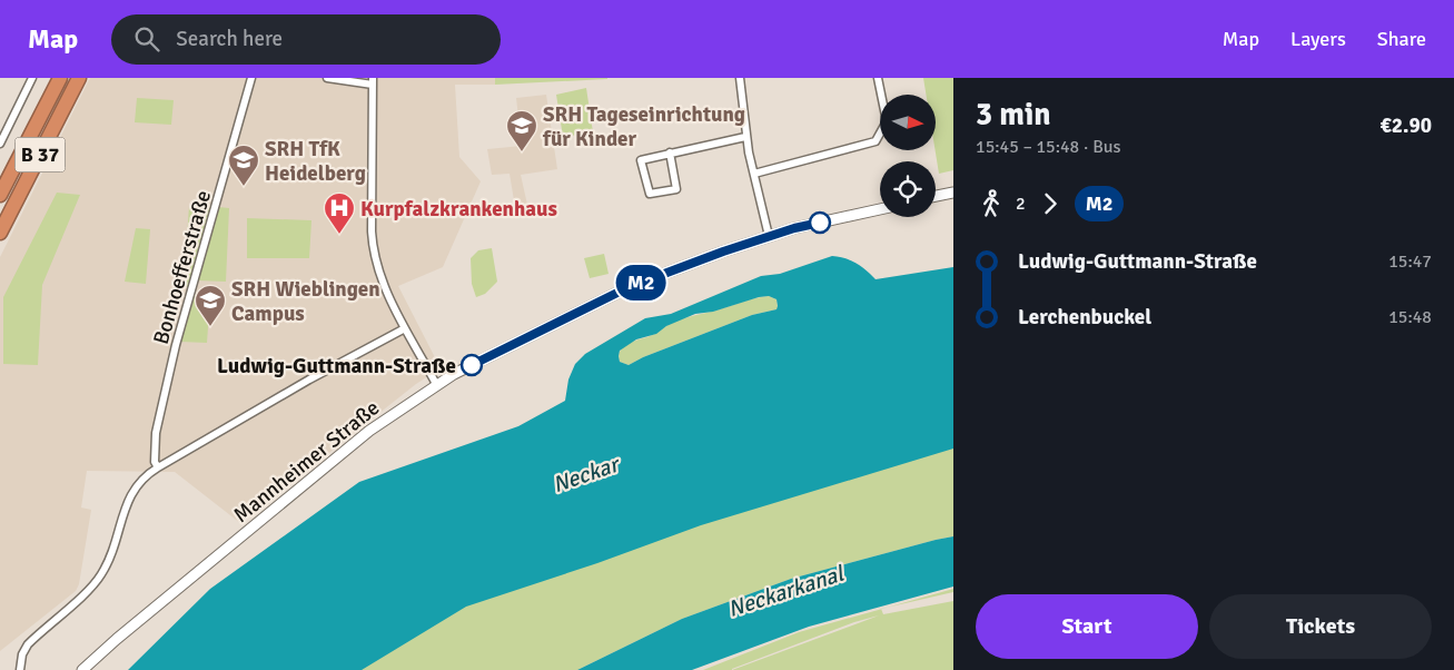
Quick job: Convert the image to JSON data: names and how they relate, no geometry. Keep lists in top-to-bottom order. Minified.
{"streets":{"highway":["B 37"],"street":["Bonhoefferstraße","Mannheimer Straße"]},"water":["Neckar","Neckarkanal"],"places":{"school or university":["SRH Tageseinrichtung für Kinder","SRH TfK Heidelberg","SRH Wieblingen Campus"],"hospital":["Kurpfalzkrankenhaus"],"other":["Ludwig-Guttmann-Straße"]},"lines":["bus line M2"],"north":"right","page":{"header":"Map","search":"Search here","nav":["Map","Layers","Share"],"on_map":"M2","heading":["3 min","15:45 – 15:48 · Bus","€2.90"],"legs":["2","M2"],"list":[{"name":"Ludwig-Guttmann-Straße","value":"15:47"},{"name":"Lerchenbuckel","value":"15:48"}],"buttons":["Start","Tickets"]}}
